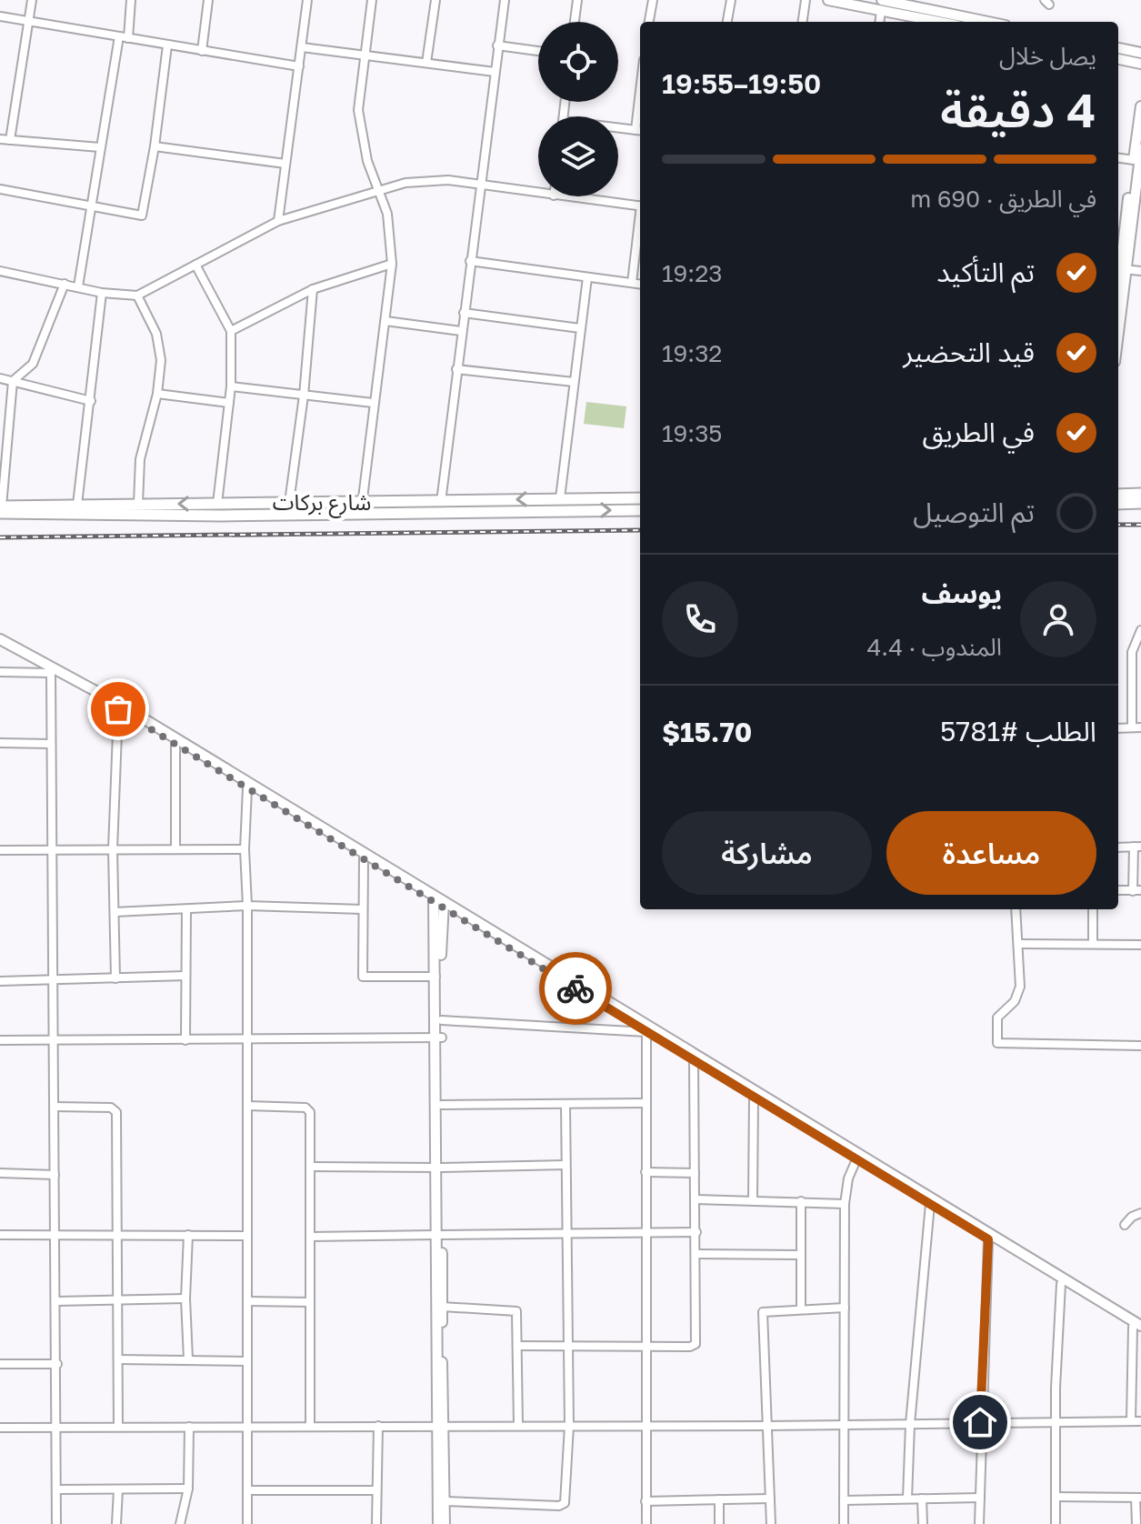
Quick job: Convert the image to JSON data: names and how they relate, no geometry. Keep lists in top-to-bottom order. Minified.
{"streets":{"main road":["شارع بركات"]},"page":{"heading":["4 دقيقة","يصل خلال","19:50–19:55"],"panel":["يوسف","المندوب · 4.4","الطلب #5781","$15.70"],"bar":"في الطريق · 690 m","list":[["تم التأكيد","19:23"],["قيد التحضير","19:32"],["في الطريق","19:35"],"تم التوصيل"],"buttons":["مساعدة","مشاركة"]}}
